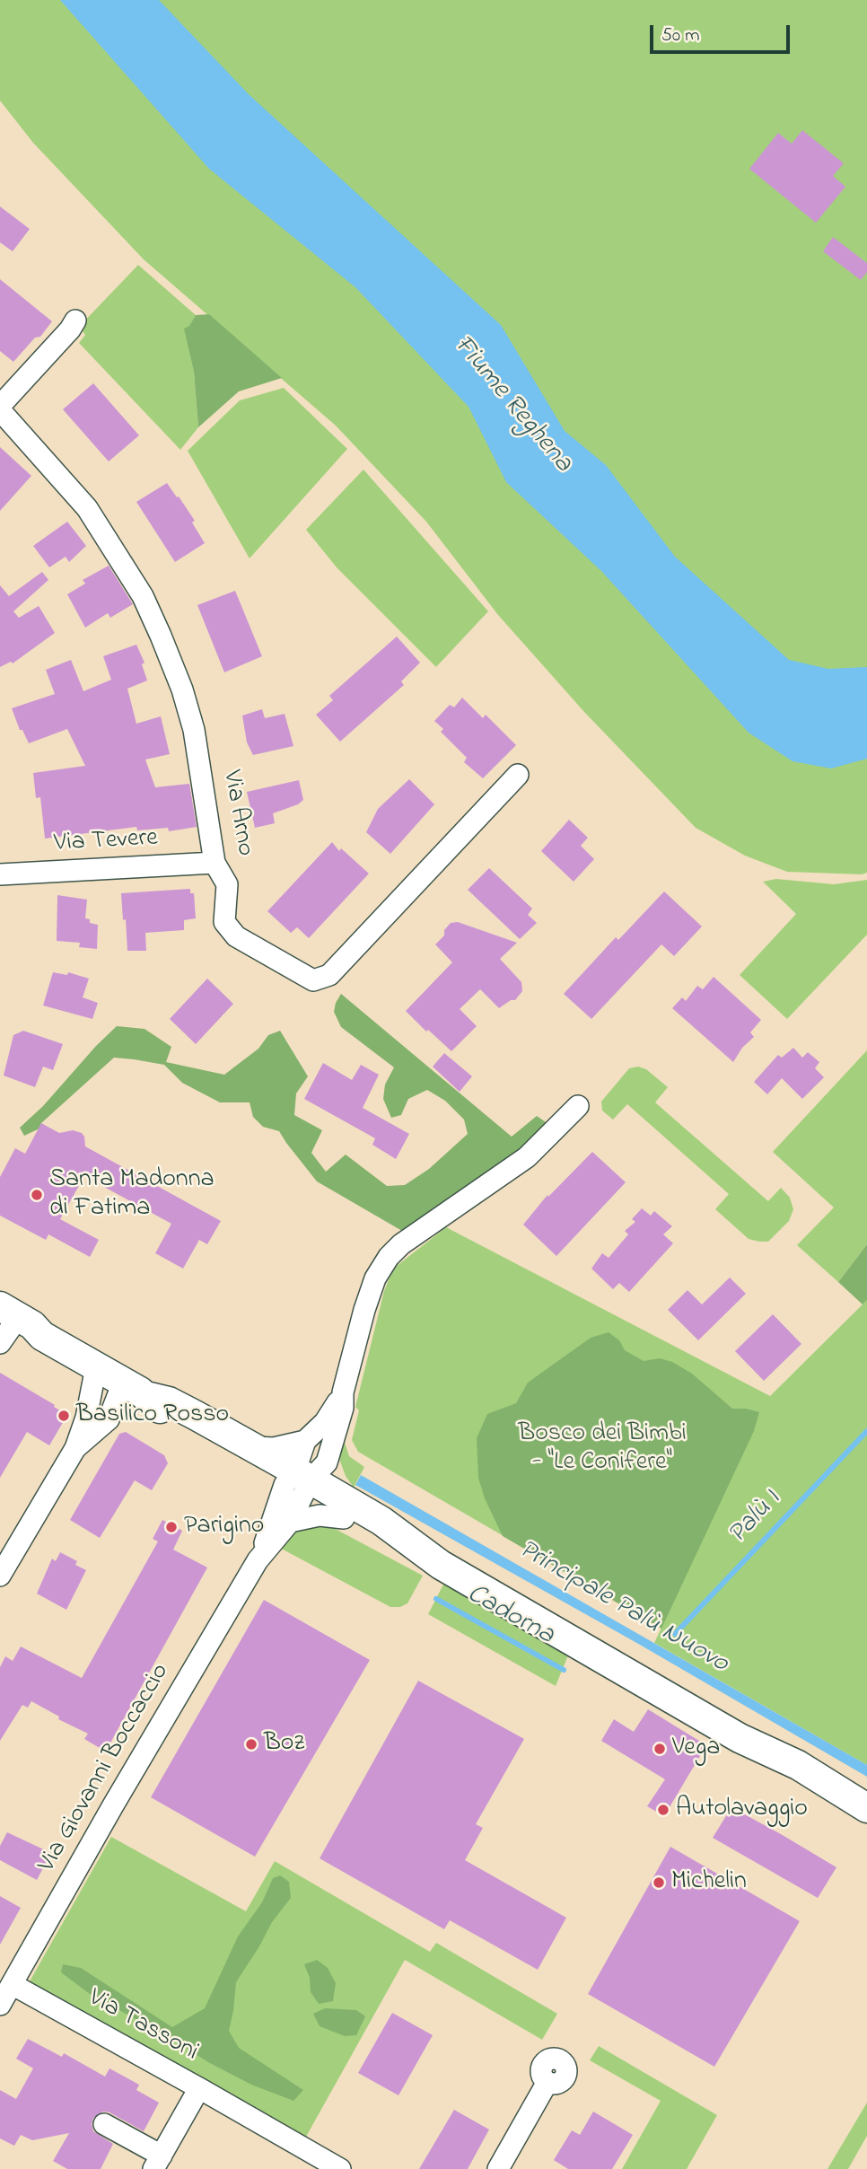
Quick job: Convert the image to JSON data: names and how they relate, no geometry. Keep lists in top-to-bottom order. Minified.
{"streets":{"street":["Via Arno","Via Tevere","Via Giovanni Boccaccio","Via Tassoni"]},"crossings":[["Via Arno","Via Tevere"],["Via Giovanni Boccaccio","Via Tassoni"]],"water":["Fiume Reghena","Palù I","Principale Palù Nuovo","Cadorna"],"parks":["Bosco dei Bimbi - \"Le Conifere\""],"places":["Santa Madonna di Fatima","Basilico Rosso","Parigino","Boz","Vega","Autolavaggio","Michelin"],"scale_bar":"50 m"}
